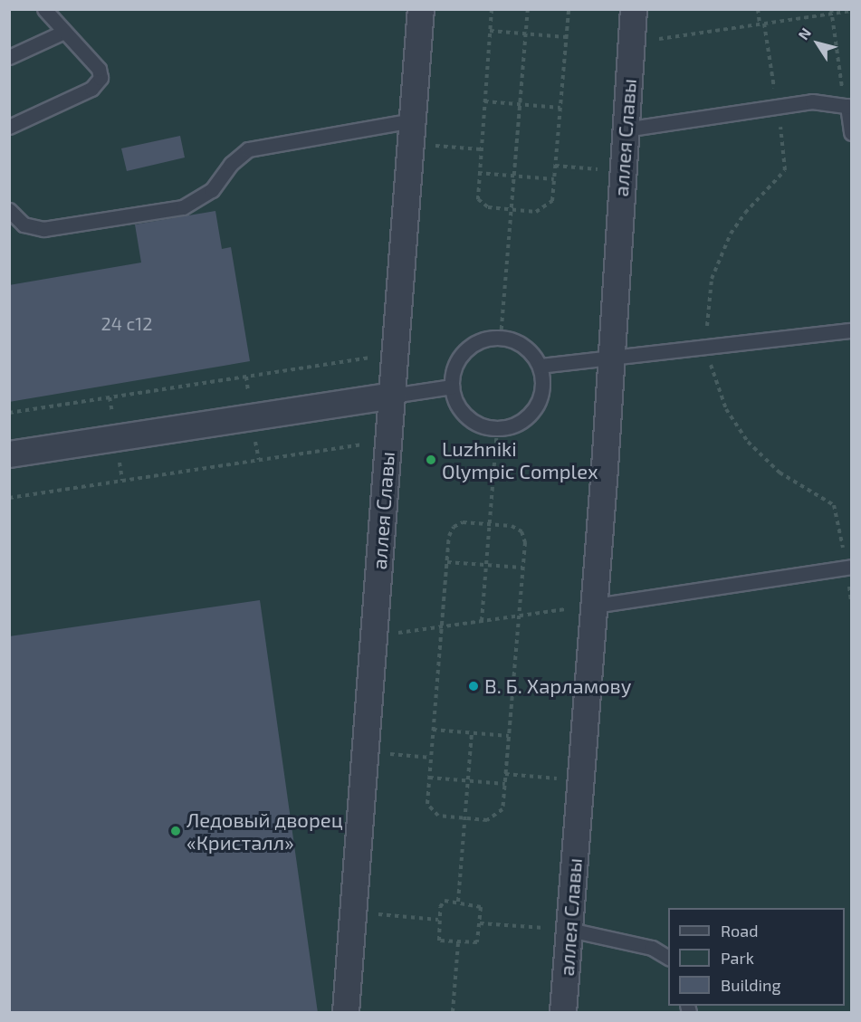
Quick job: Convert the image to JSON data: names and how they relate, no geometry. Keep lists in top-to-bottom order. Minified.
{"streets":{"street":["аллея Славы"]},"places":["Luzhniki Olympic Complex","В. Б. Харламову","Ледовый дворец «Кристалл»"],"house_numbers":["24 с12"],"legend":["Road","Park","Building"],"north":"top left"}
